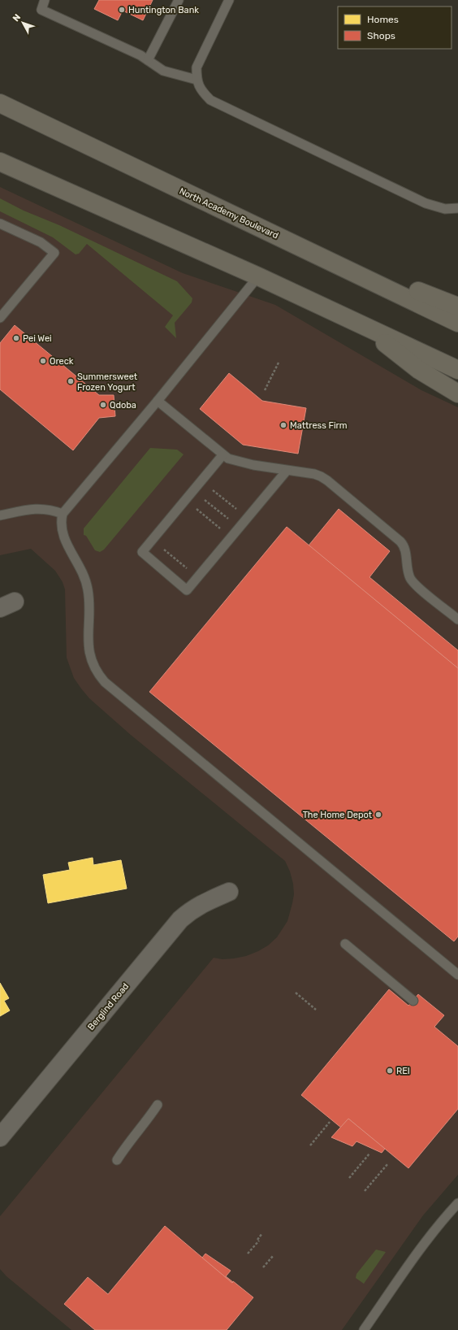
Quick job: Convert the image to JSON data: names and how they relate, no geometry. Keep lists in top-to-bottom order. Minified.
{"streets":{"highway":["North Academy Boulevard"],"street":["Berglind Road"]},"places":["Huntington Bank","Pei Wei","Oreck","Summersweet Frozen Yogurt","Qdoba","Mattress Firm","The Home Depot","REI"],"legend":["Homes","Shops"],"north":"top left"}
